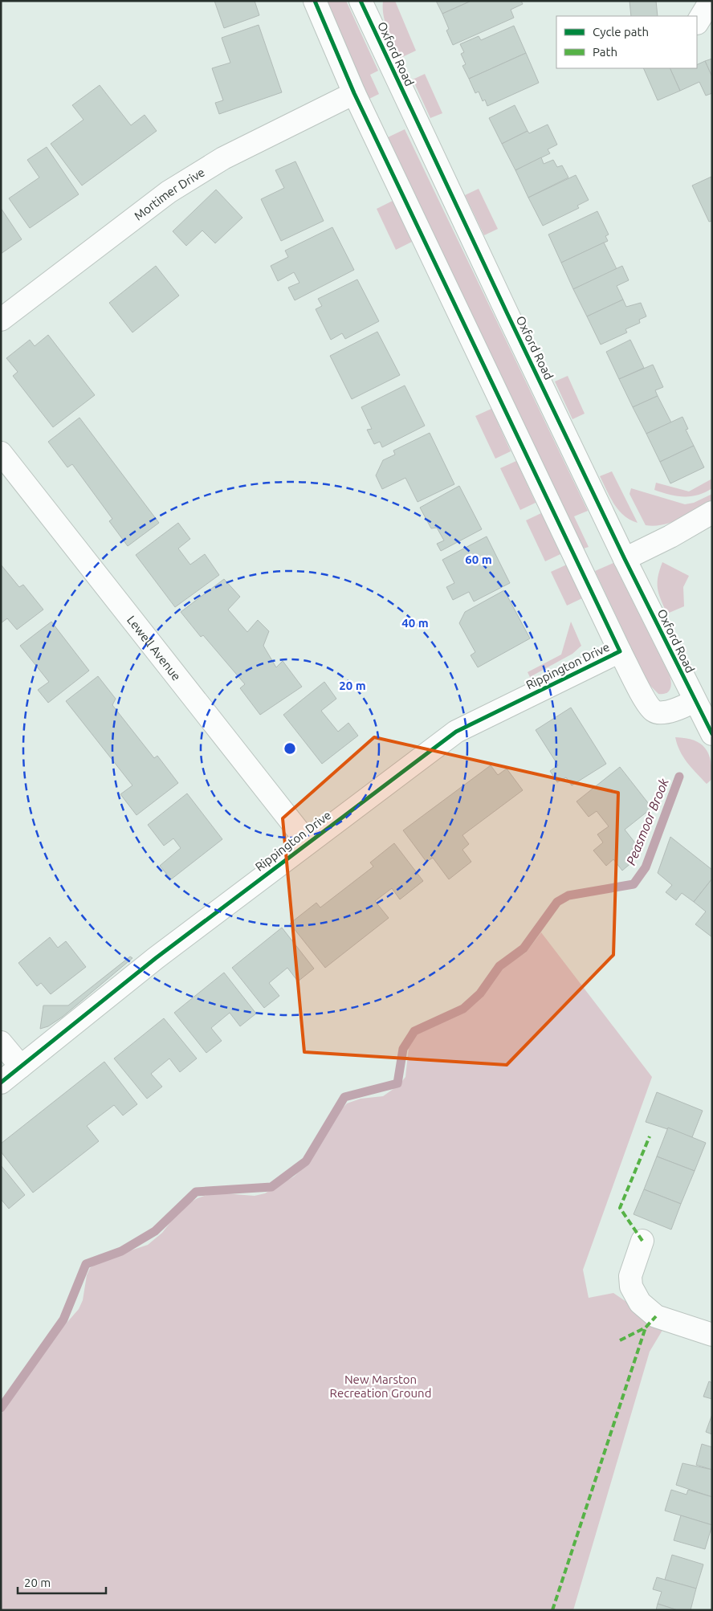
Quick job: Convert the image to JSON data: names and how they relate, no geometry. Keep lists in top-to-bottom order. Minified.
{"streets":{"street":["Oxford Road","Mortimer Drive","Lewell Avenue","Rippington Drive"]},"crossings":[["Lewell Avenue","Rippington Drive"]],"water":["Peasmoor Brook"],"parks":["New Marston Recreation Ground"],"legend":["Cycle path","Path"],"scale_bar":"20 m","rings":["60 m","40 m","20 m"]}
